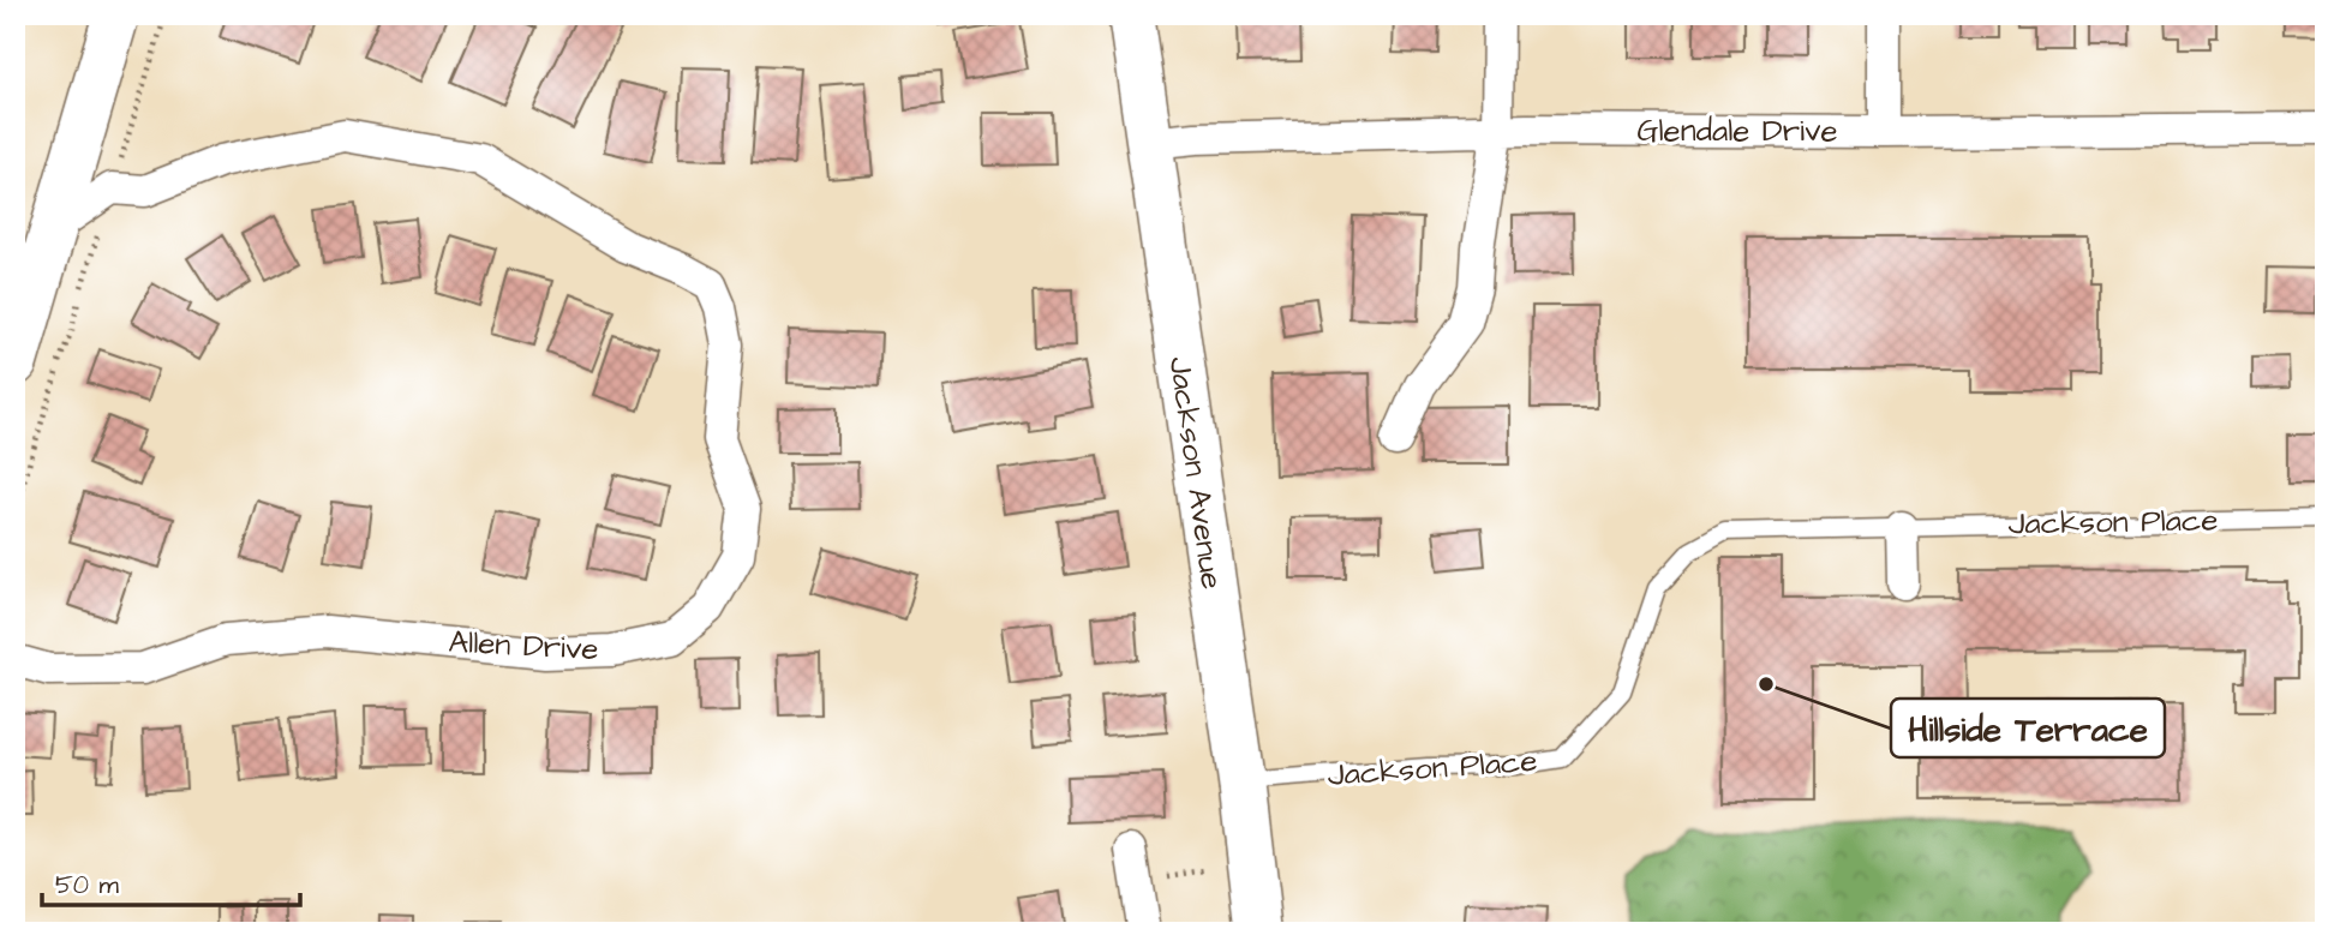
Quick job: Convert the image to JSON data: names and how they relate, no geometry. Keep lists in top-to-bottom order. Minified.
{"streets":{"main road":["Jackson Avenue"],"street":["Glendale Drive","Allen Drive"],"lane":["Jackson Place"]},"crossings":[["Glendale Drive","Jackson Avenue"],["Jackson Avenue","Jackson Place"]],"places":["Hillside Terrace"],"scale_bar":"50 m"}
